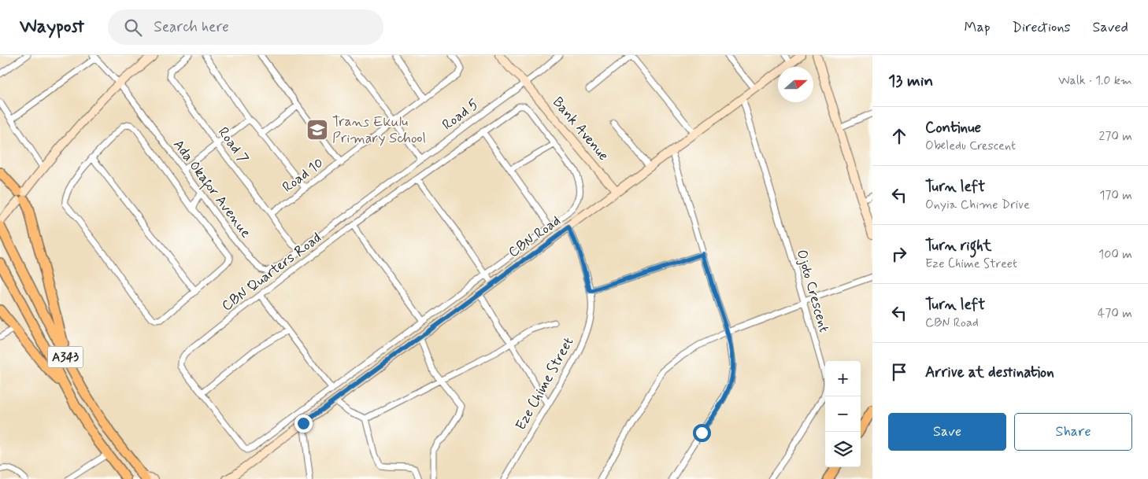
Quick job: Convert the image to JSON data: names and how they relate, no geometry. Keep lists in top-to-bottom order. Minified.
{"streets":{"main road":["Bank Avenue","CBN Road","A343"],"street":["Road 5","Road 7","Road 10","Ada Okafor Avenue","CBN Quarters Road","Ojoto Crescent","Eze Chime Street"]},"crossings":[["Road 5","Bank Avenue"],["Road 5","Road 7"],["Road 5","Ada Okafor Avenue"],["Bank Avenue","CBN Road"],["Road 7","Road 10"],["Road 7","Ada Okafor Avenue"],["CBN Road","Ojoto Crescent"],["CBN Road","Eze Chime Street"]],"places":{"school or university":["Trans Ekulu Primary School"]},"north":"right","page":{"header":"Waypost","search":"Search here","nav":["Map","Directions","Saved"],"heading":["13 min","Walk · 1.0 km"],"list":[["Continue","Obeledu Crescent","270 m"],["Turn left","Onyia Chime Drive","170 m"],["Turn right","Eze Chime Street","100 m"],["Turn left","CBN Road","470 m"],"Arrive at destination"],"map_buttons":["+","−"],"buttons":["Save","Share"]}}
